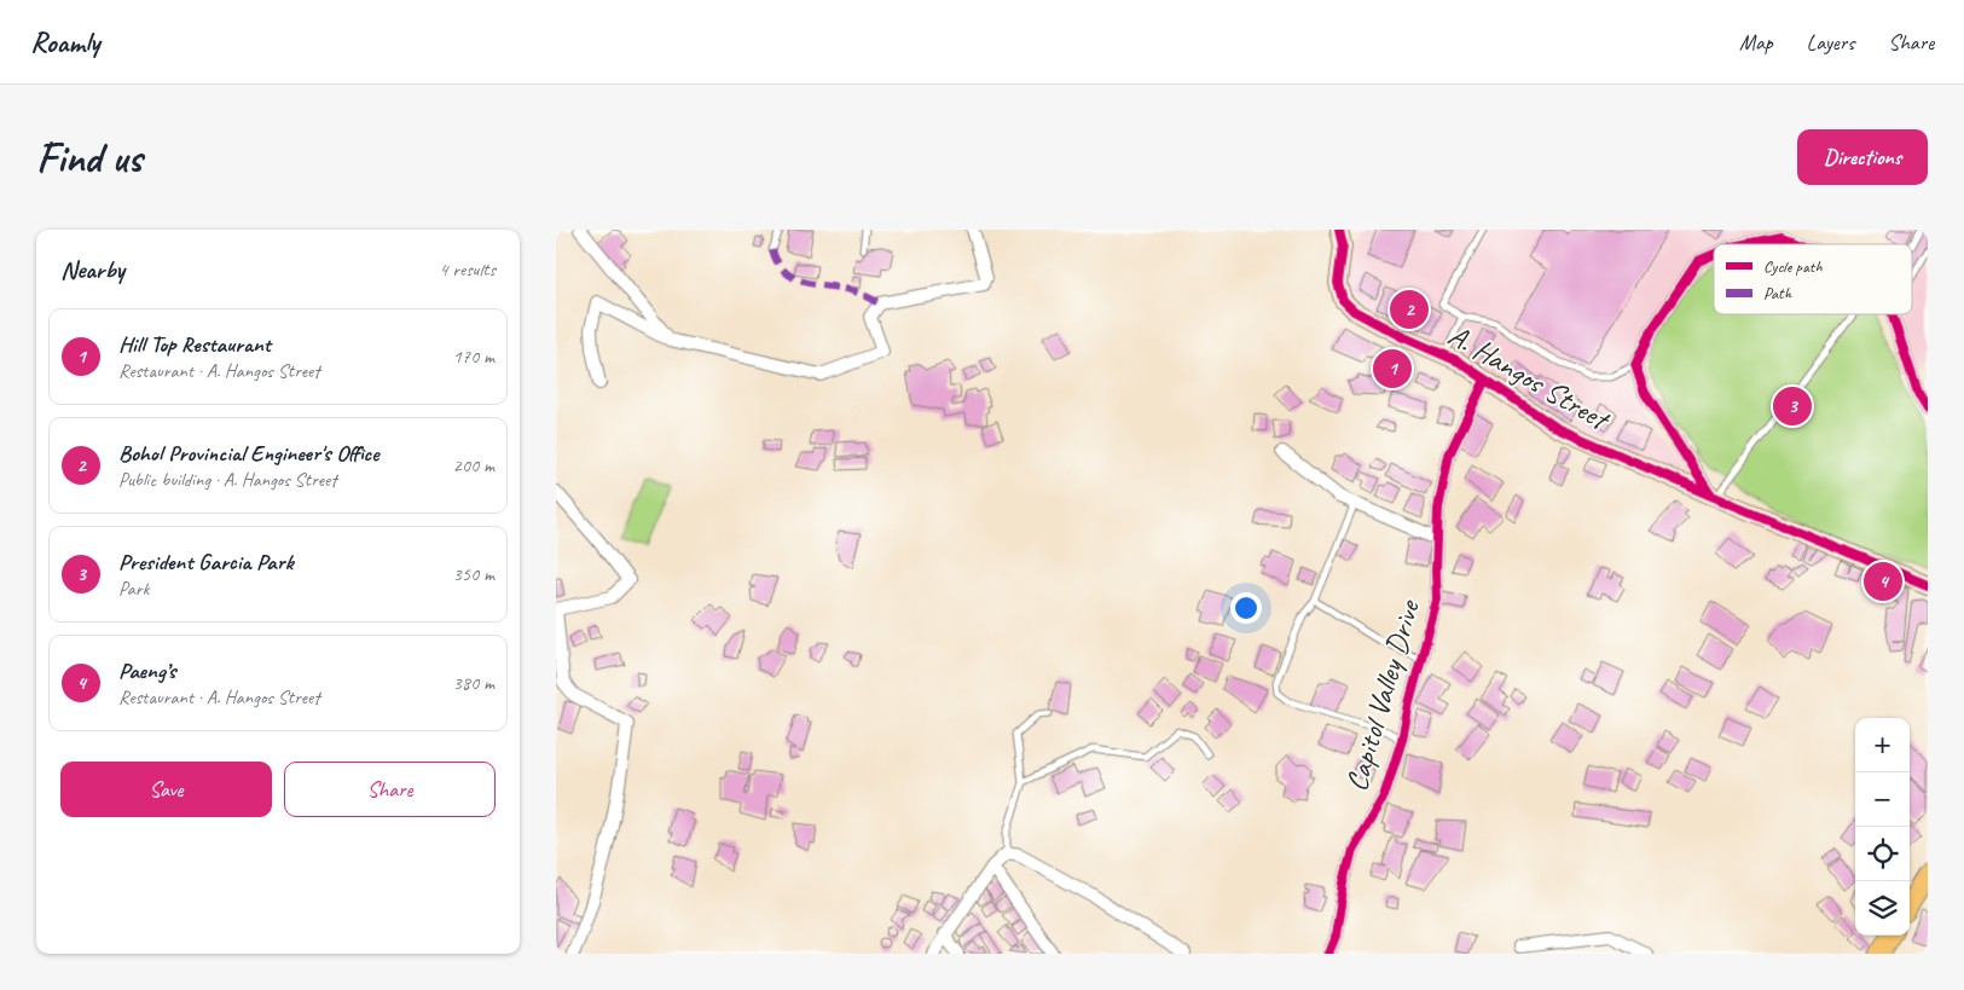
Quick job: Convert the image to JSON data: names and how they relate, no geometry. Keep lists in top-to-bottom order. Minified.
{"streets":{"street":["A. Hangos Street","Capitol Valley Drive"]},"crossings":[["A. Hangos Street","Capitol Valley Drive"]],"legend":["Cycle path","Path"],"page":{"header":"Roamly","nav":["Map","Layers","Share"],"buttons":["Directions",["Save","Share"]],"title":"Find us","heading":["Nearby","4 results"],"pins":["2","1","3","4"],"list":[{"mark":"1","name":"Hill Top Restaurant","note":"Restaurant · A. Hangos Street","value":"170 m"},{"mark":"2","name":"Bohol Provincial Engineer's Office","note":"Public building · A. Hangos Street","value":"200 m"},{"mark":"3","name":"President Garcia Park","note":"Park","value":"350 m"},{"mark":"4","name":"Paeng’s","note":"Restaurant · A. Hangos Street","value":"380 m"}],"map_buttons":["+","−"]}}
